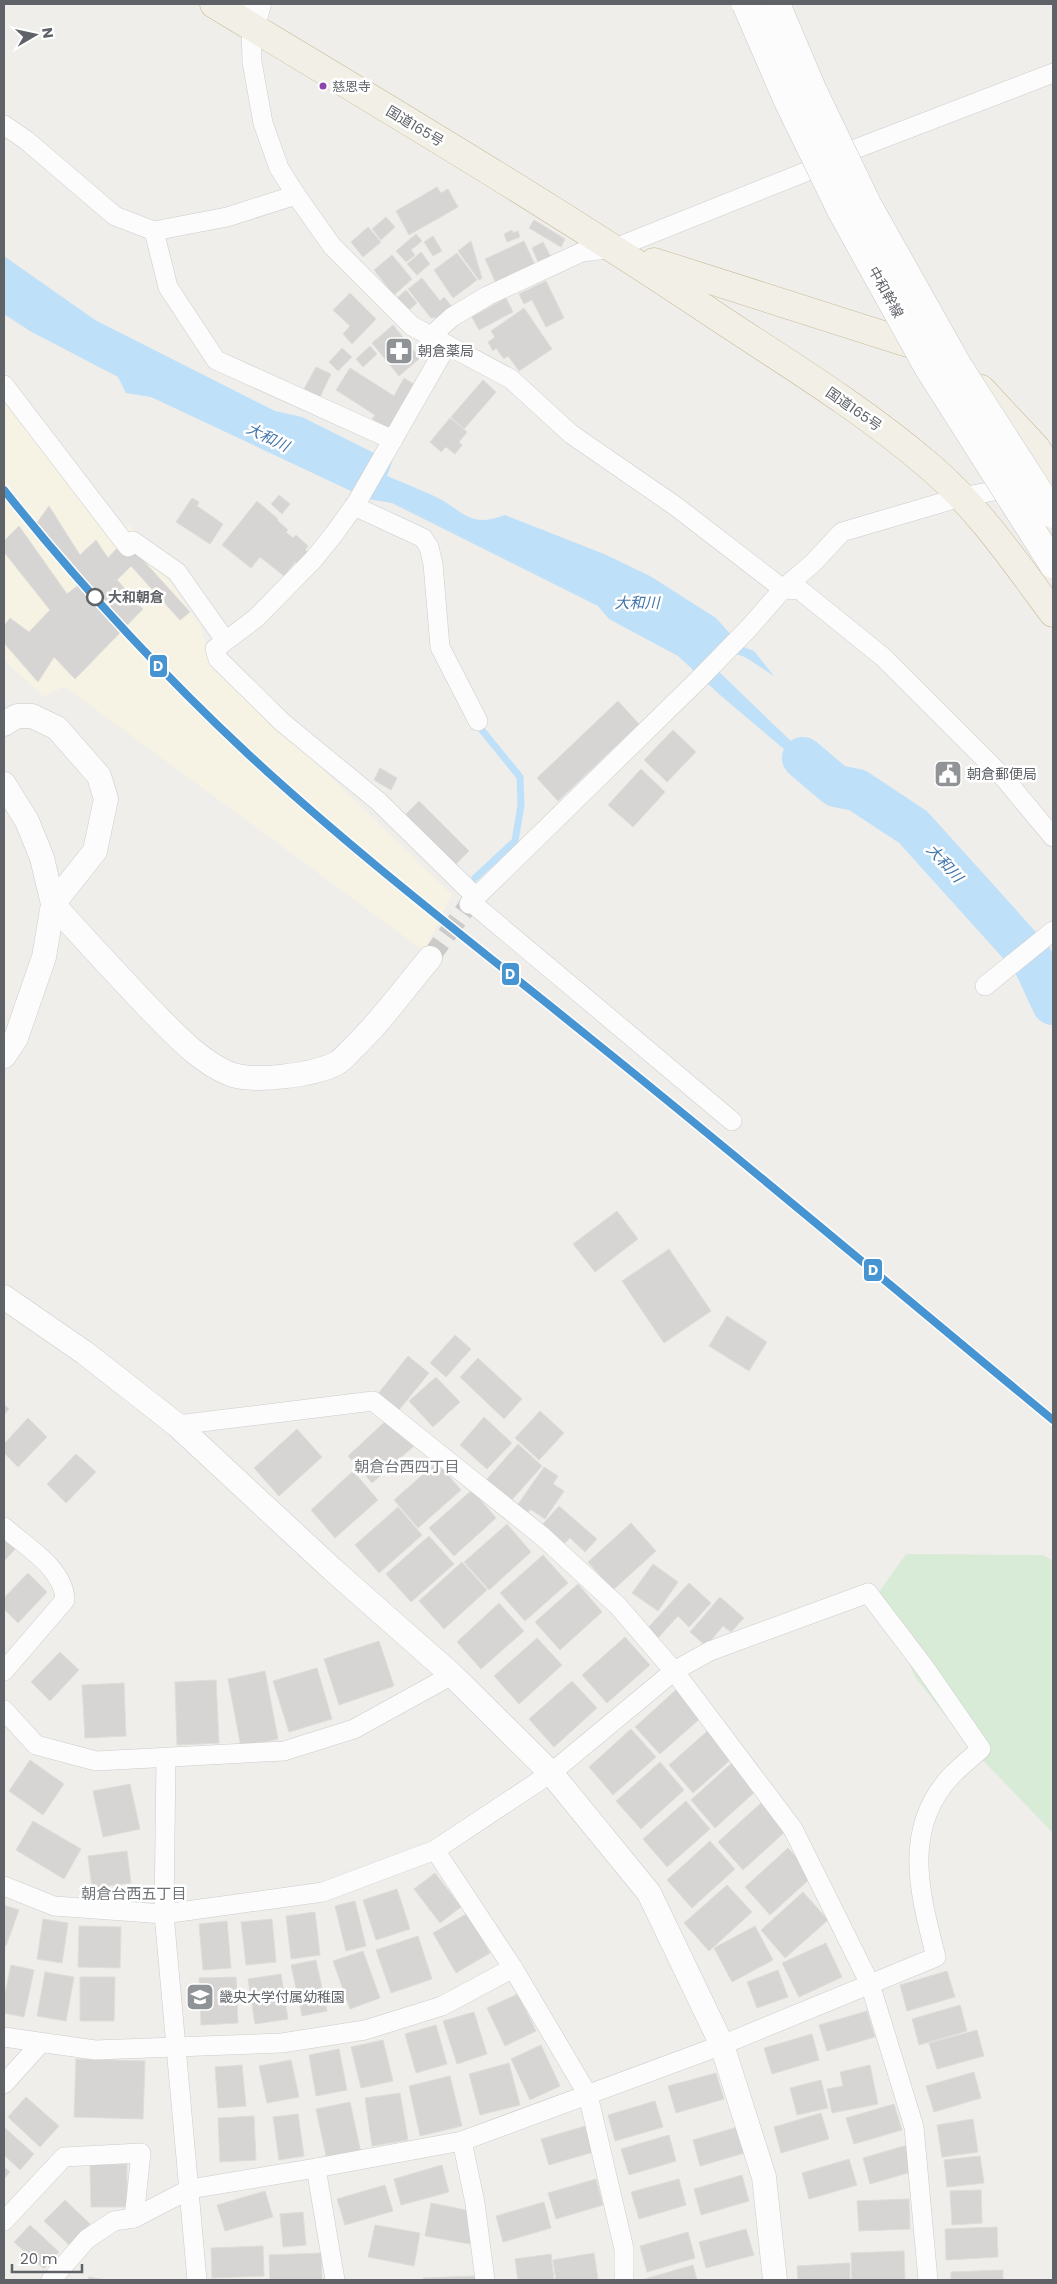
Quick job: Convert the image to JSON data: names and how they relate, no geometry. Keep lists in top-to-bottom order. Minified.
{"streets":{"highway":["国道165号"],"main road":["中和幹線"]},"districts":["朝倉台西四丁目","朝倉台西五丁目"],"water":["大和川"],"places":{"other":["慈恩寺","大和朝倉"],"pharmacy":["朝倉薬局"],"public building":["朝倉郵便局"],"school or university":["畿央大学付属幼稚園"]},"lines":["transit line D"],"scale_bar":"20 m","north":"right"}
